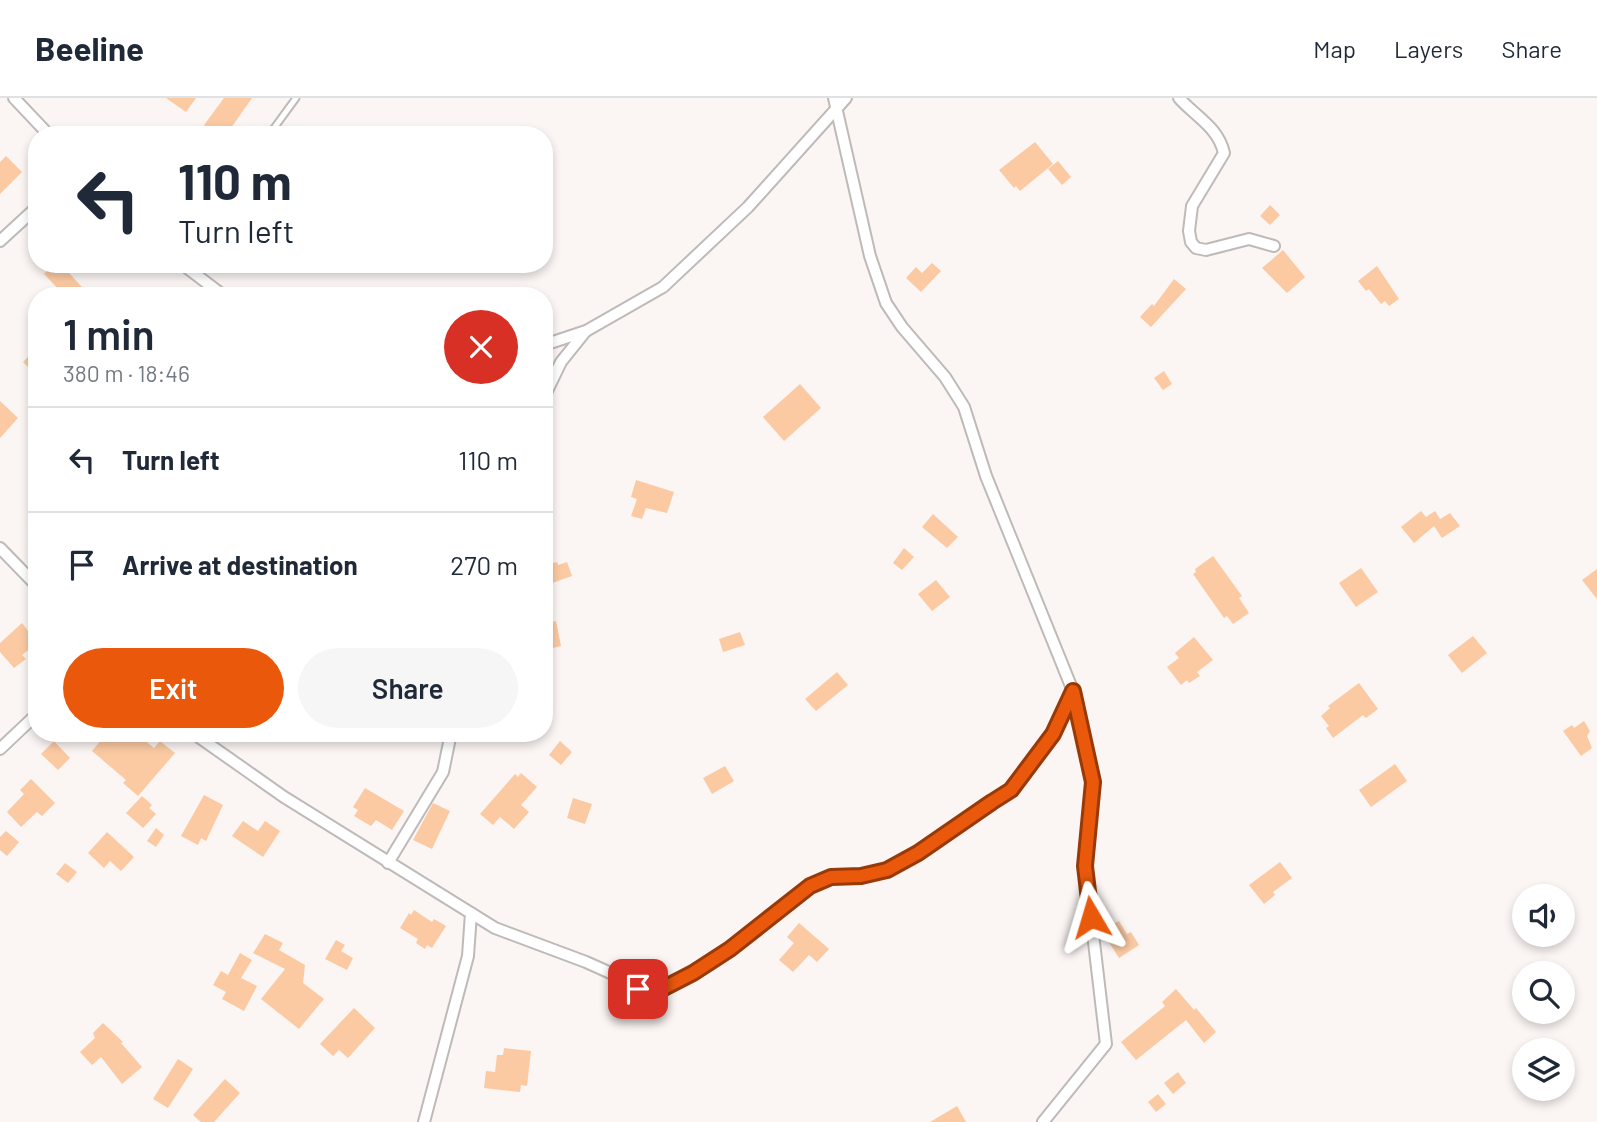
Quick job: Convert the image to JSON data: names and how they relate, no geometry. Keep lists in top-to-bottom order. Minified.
{"page":{"header":"Beeline","nav":["Map","Layers","Share"],"turn":["110 m","Turn left"],"heading":["1 min","380 m · 18:46"],"list":[{"name":"Turn left","value":"110 m"},{"name":"Arrive at destination","value":"270 m"}],"buttons":["Exit","Share"]}}
